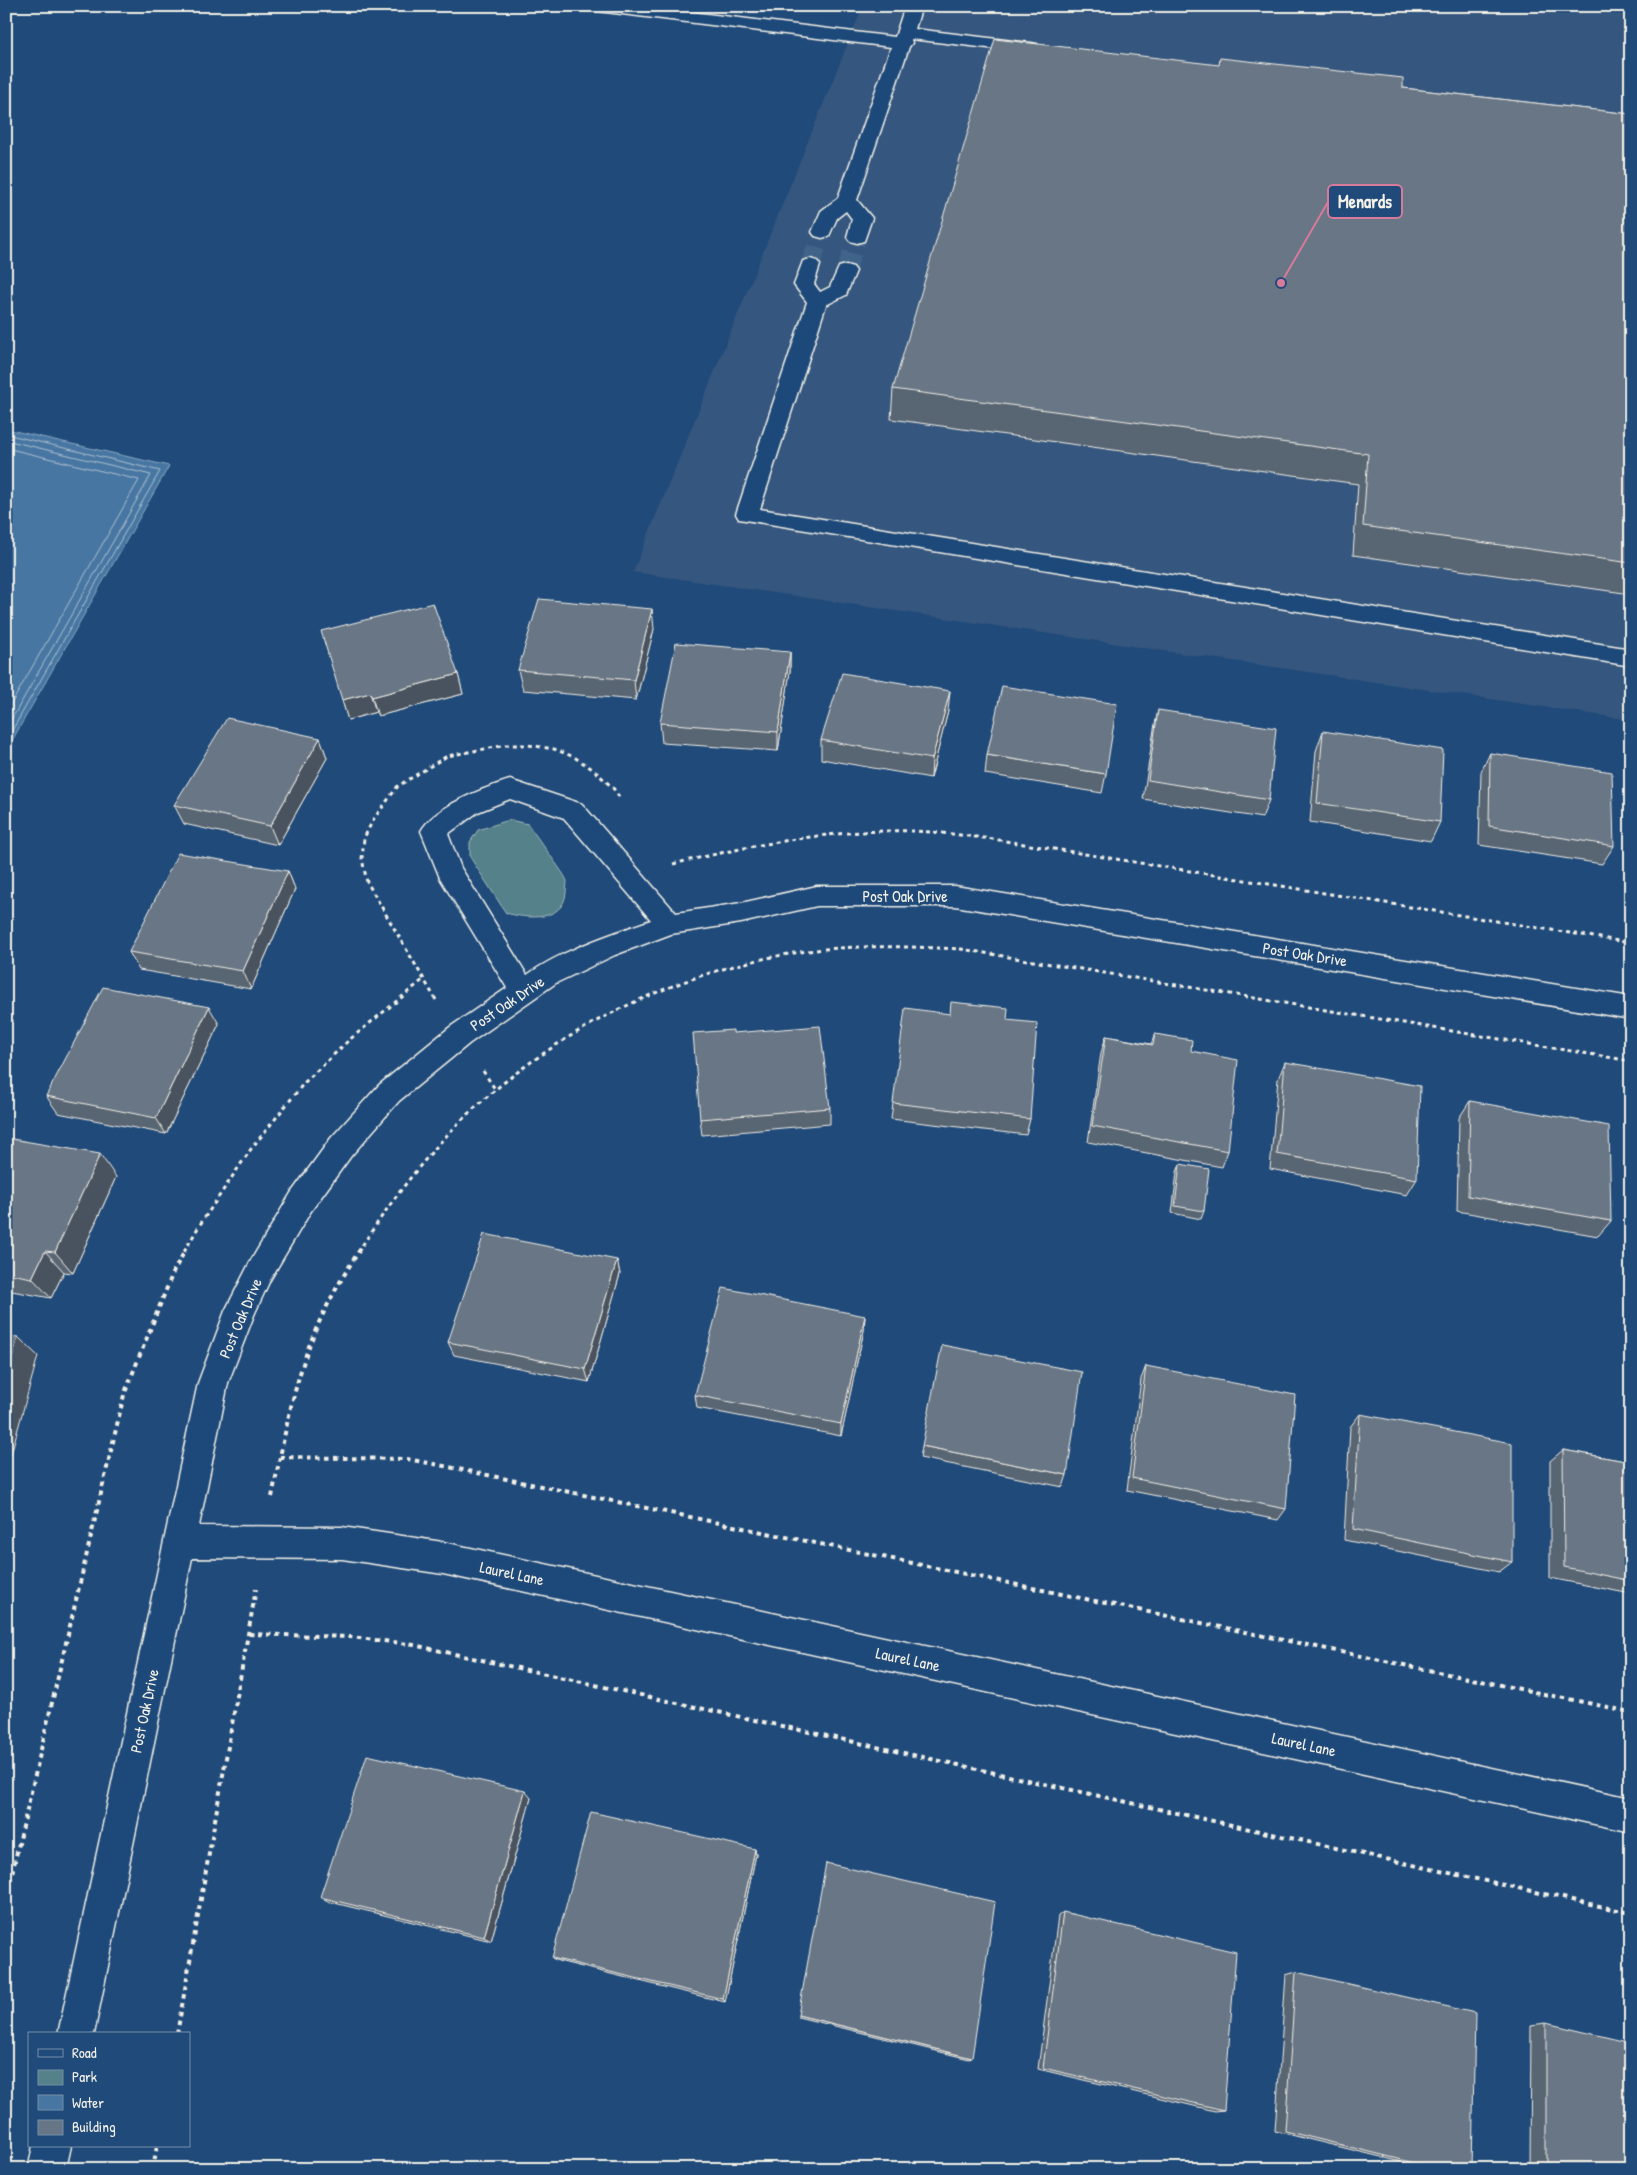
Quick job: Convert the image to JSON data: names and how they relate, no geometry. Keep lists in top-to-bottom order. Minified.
{"streets":{"street":["Post Oak Drive","Laurel Lane"]},"crossings":[["Post Oak Drive","Laurel Lane"]],"places":["Menards"],"legend":["Road","Park","Water","Building"]}
